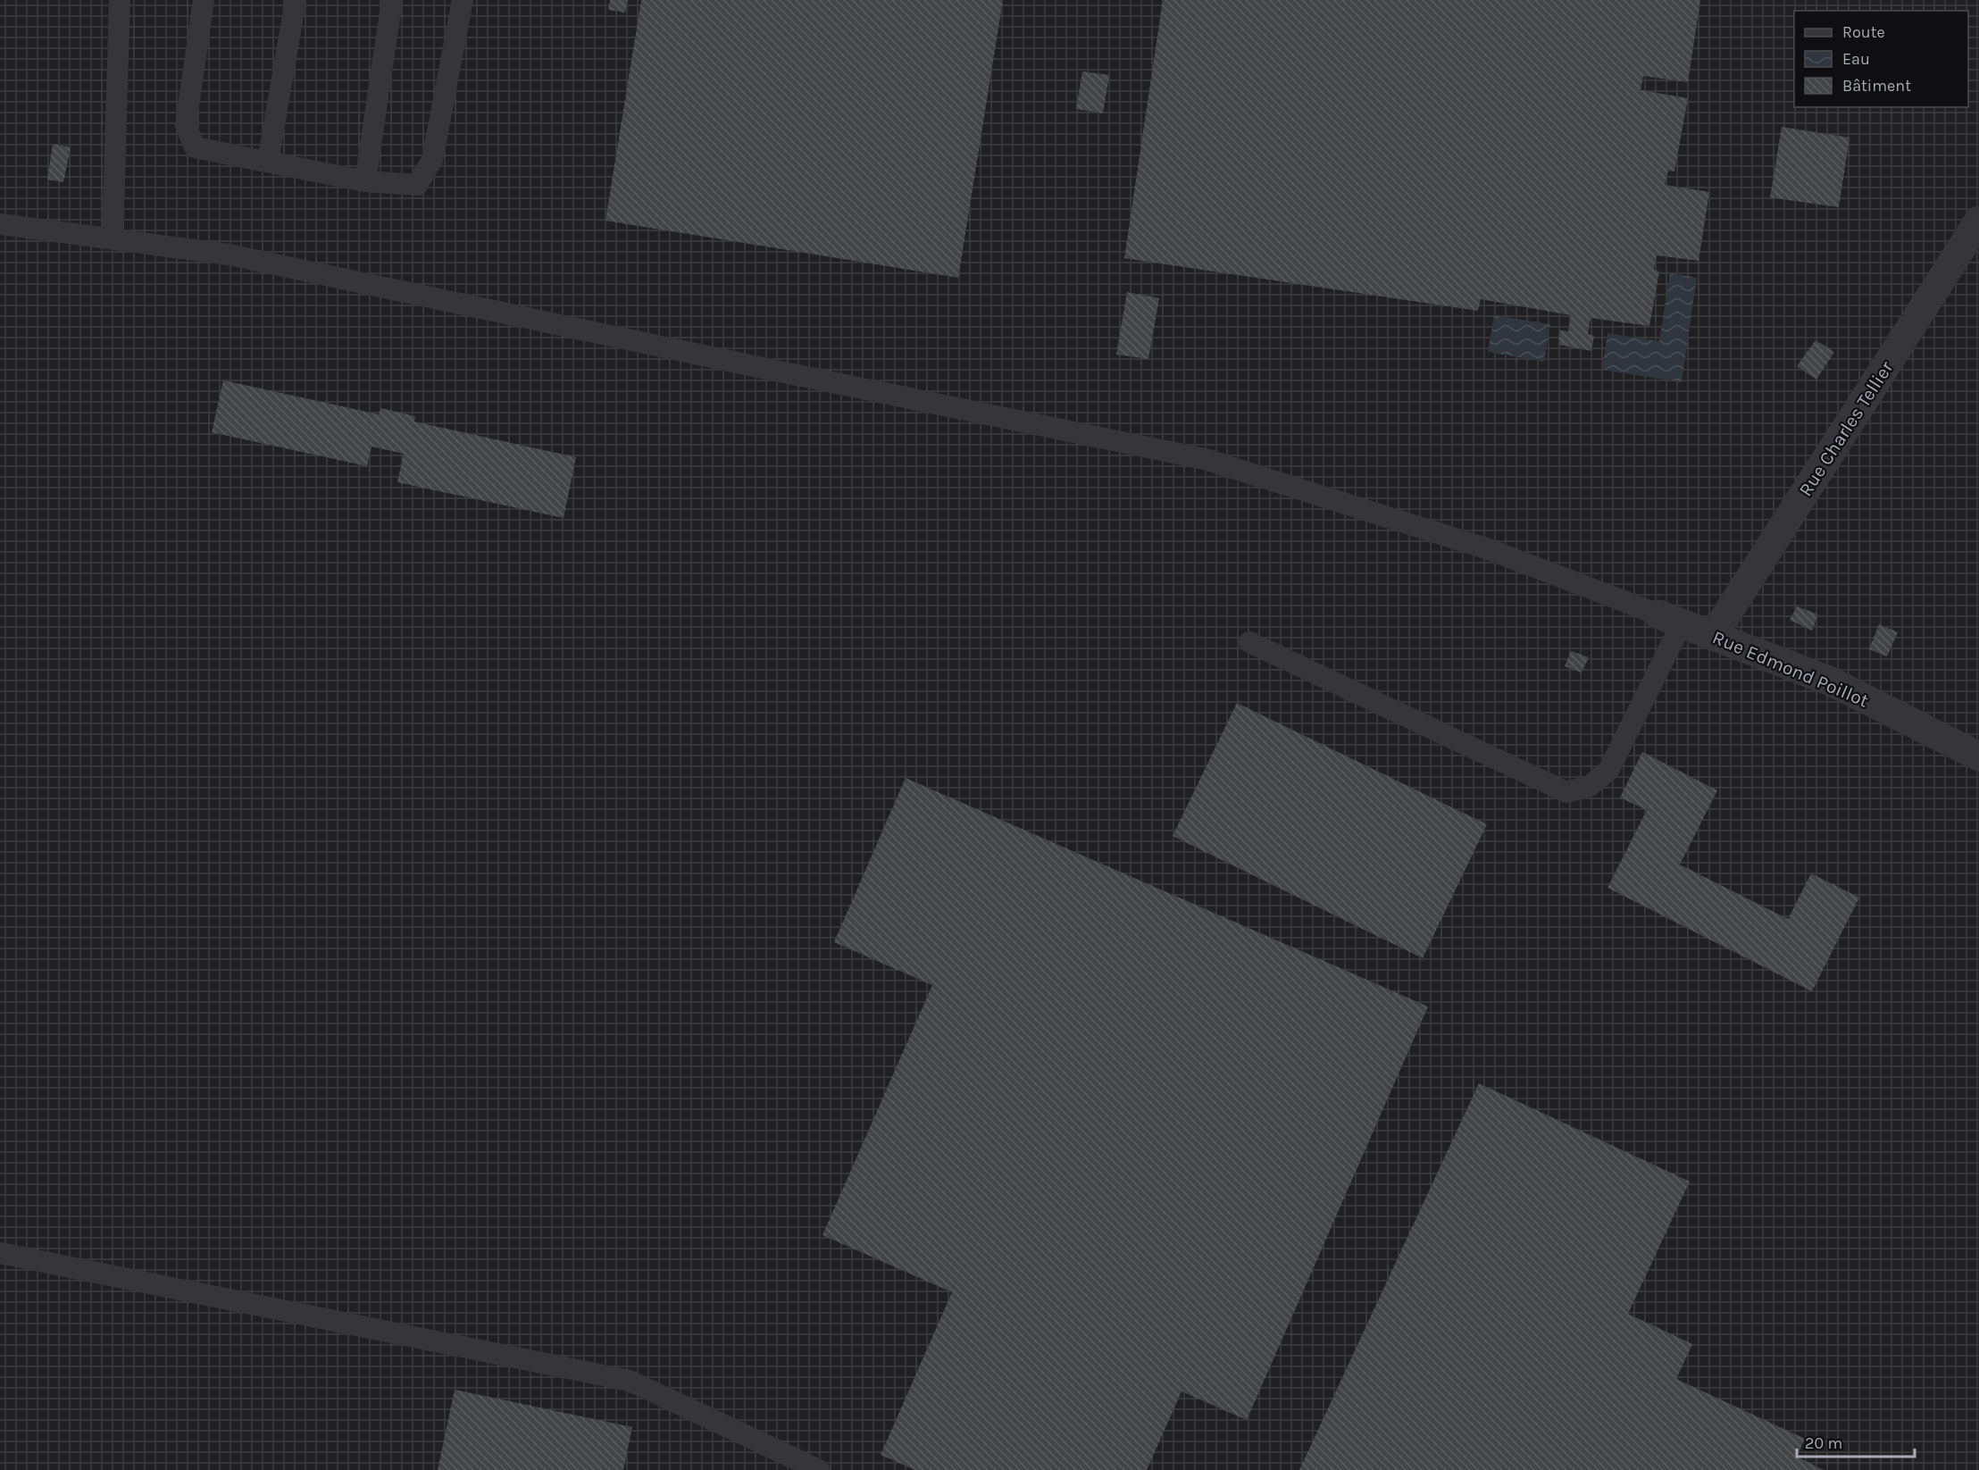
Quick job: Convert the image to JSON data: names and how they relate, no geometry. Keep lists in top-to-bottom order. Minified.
{"streets":{"street":["Rue Charles Tellier","Rue Edmond Poillot"]},"crossings":[["Rue Charles Tellier","Rue Edmond Poillot"]],"legend":["Route","Eau","Bâtiment"],"scale_bar":"20 m"}
